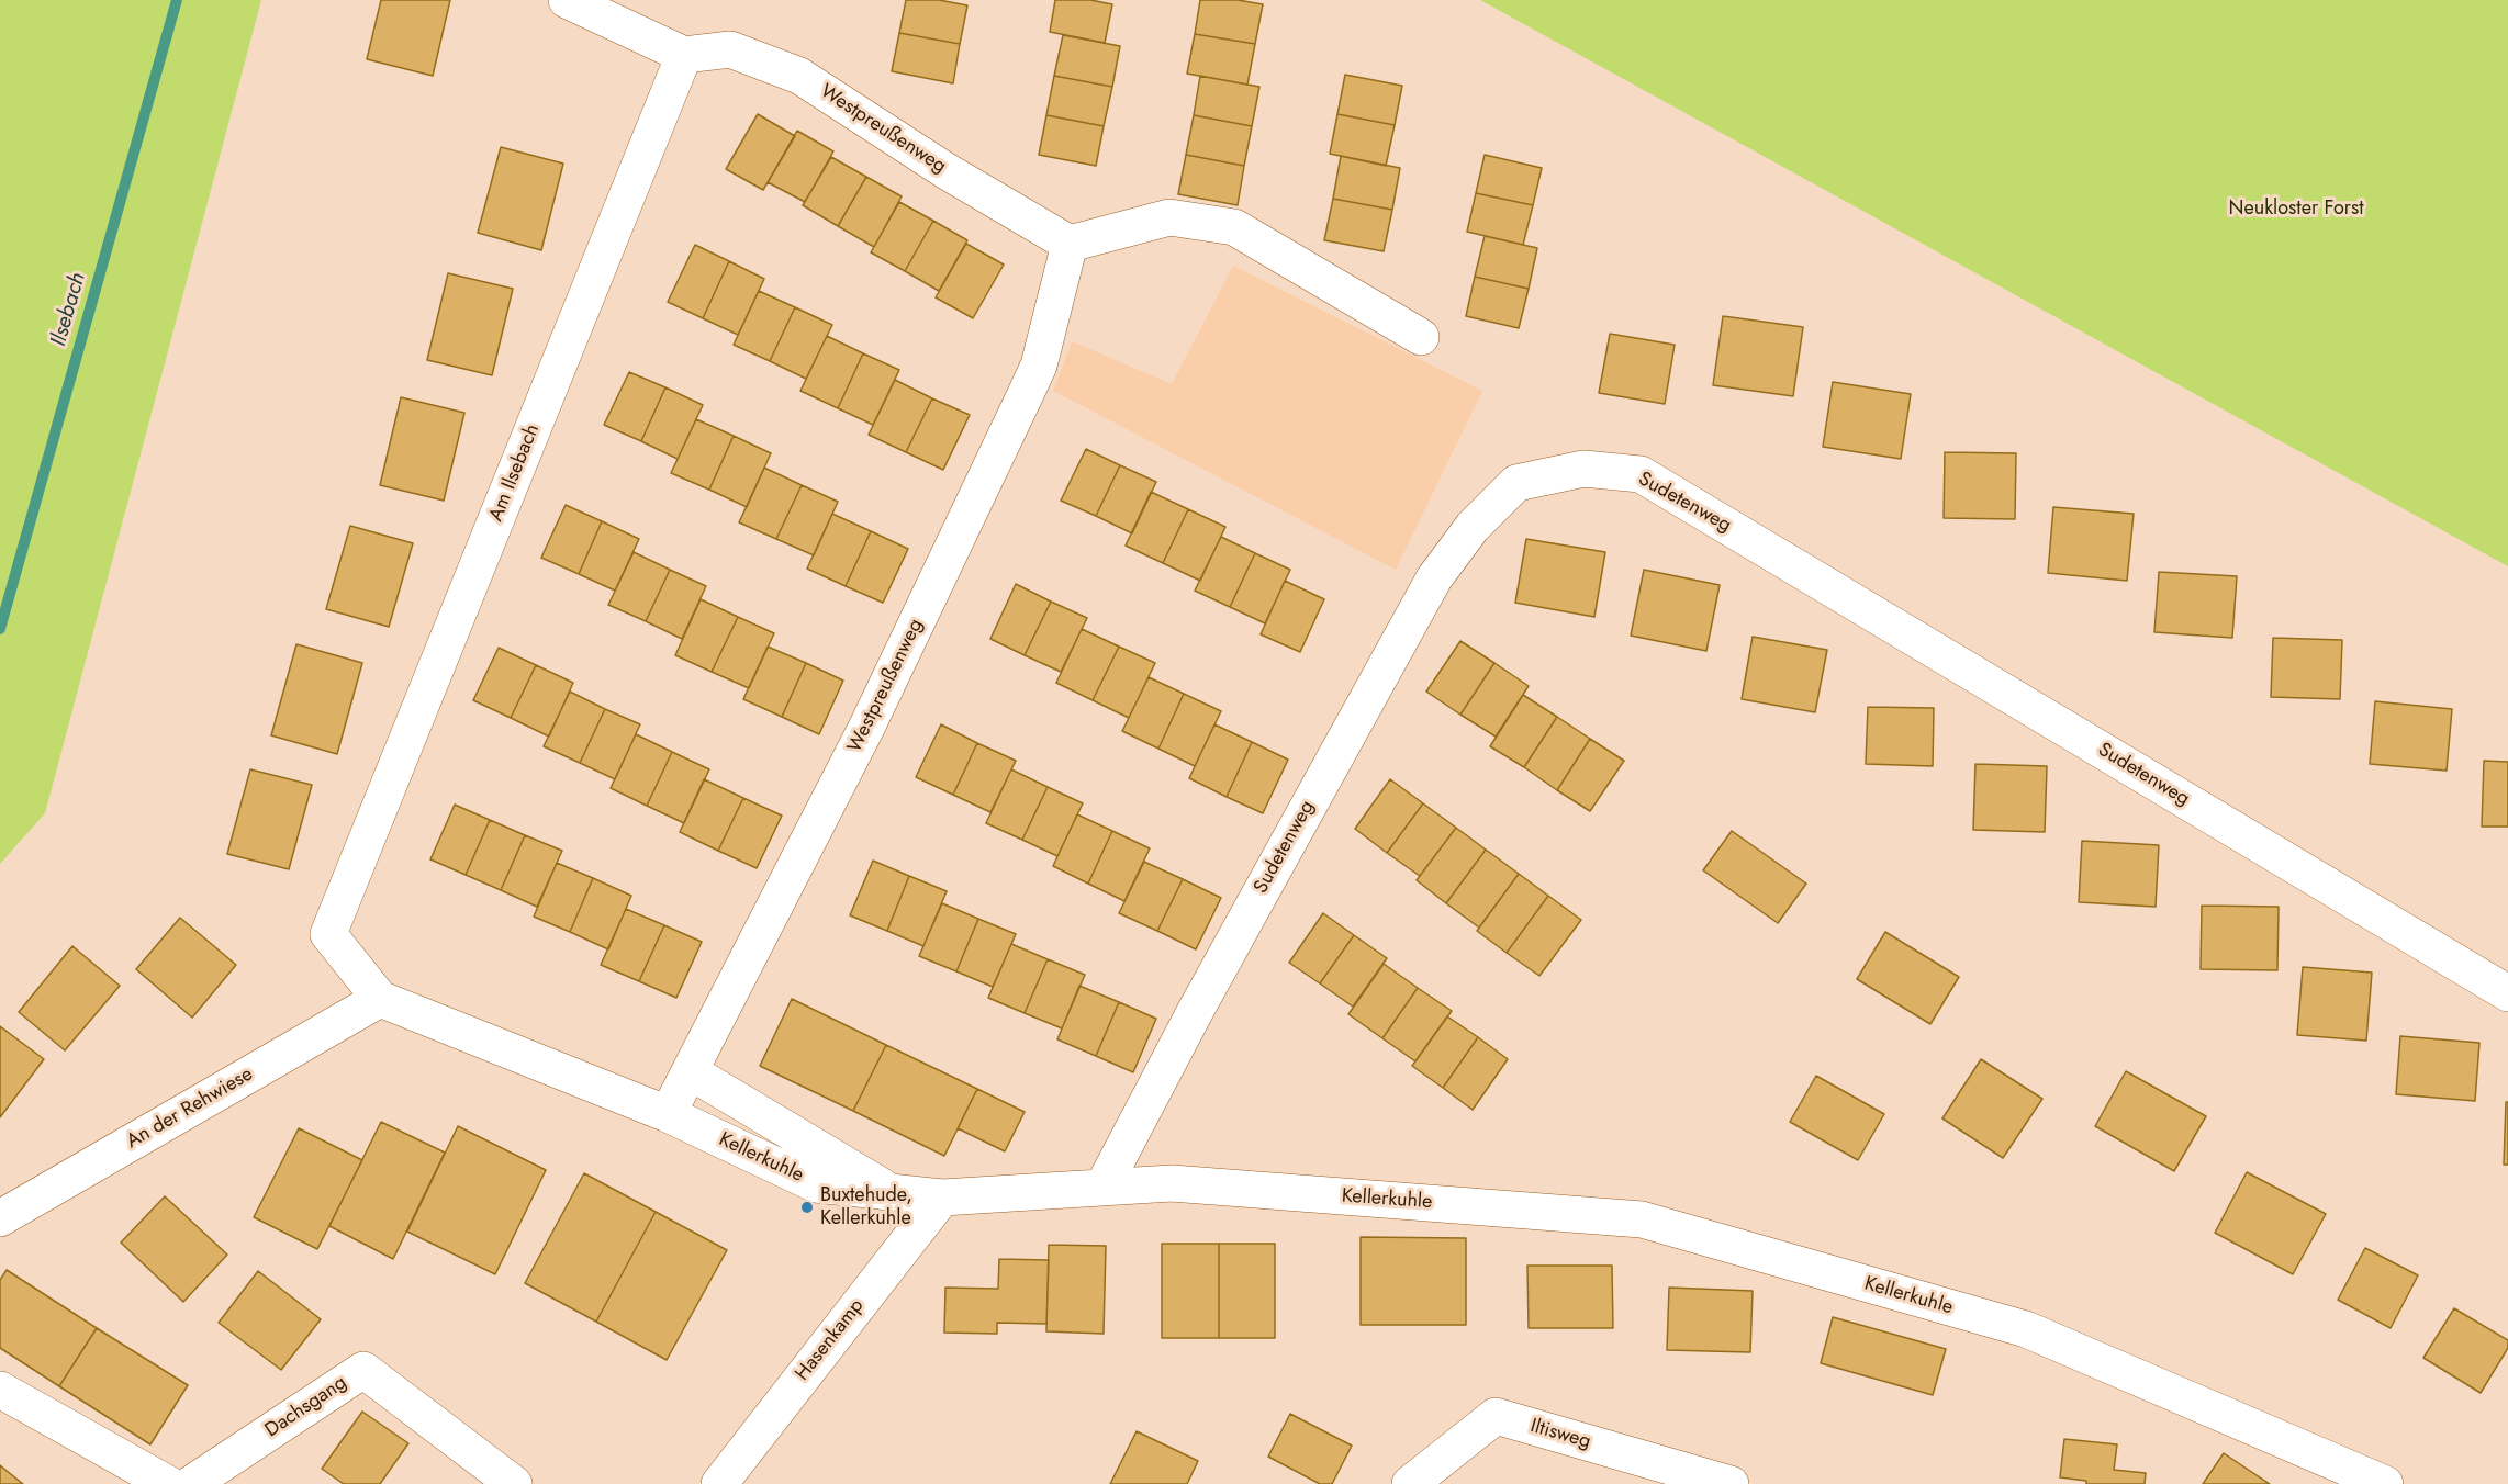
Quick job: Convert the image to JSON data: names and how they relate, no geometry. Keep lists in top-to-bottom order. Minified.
{"streets":{"street":["Westpreußenweg","Am Ilsebach","Sudetenweg","An der Rehwiese","Kellerkuhle","Hasenkamp","Dachsgang","Iltisweg"]},"crossings":[["Westpreußenweg","Am Ilsebach"],["Westpreußenweg","Kellerkuhle"],["Am Ilsebach","An der Rehwiese"],["Am Ilsebach","Kellerkuhle"],["Sudetenweg","Kellerkuhle"],["An der Rehwiese","Kellerkuhle"],["Kellerkuhle","Hasenkamp"]],"water":["Ilsebach"],"parks":["Neukloster Forst"],"places":["Buxtehude, Kellerkuhle"]}
